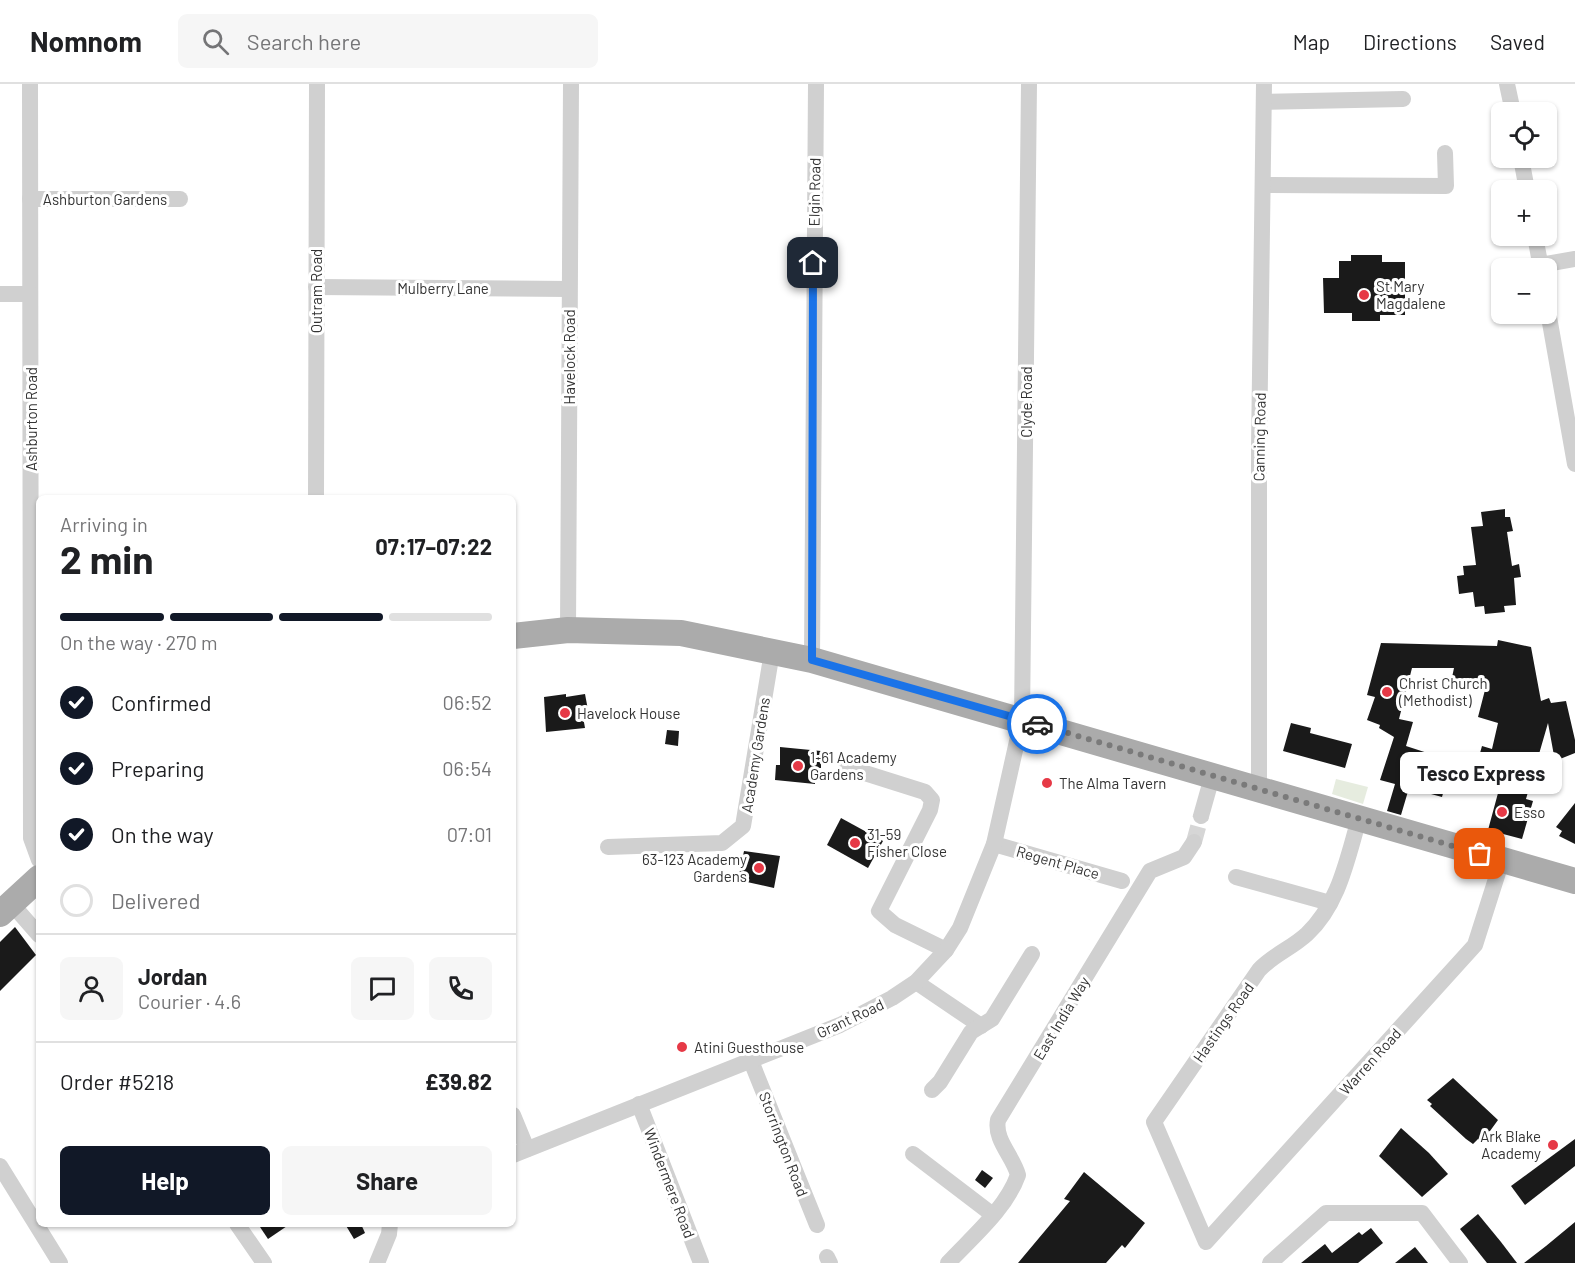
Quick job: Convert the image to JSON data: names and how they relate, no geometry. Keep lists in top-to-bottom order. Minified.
{"streets":{"street":["Elgin Road","Ashburton Gardens","Mulberry Lane","Outram Road","Havelock Road","Clyde Road","Ashburton Road","Canning Road","Academy Gardens","Regent Place","Grant Road","East India Way","Hastings Road","Warren Road","Storrington Road","Windermere Road"]},"crossings":[["Ashburton Gardens","Ashburton Road"],["Mulberry Lane","Outram Road"],["Mulberry Lane","Havelock Road"],["Clyde Road","Grant Road"],["Regent Place","Grant Road"],["Grant Road","Storrington Road"],["Grant Road","Windermere Road"],["Hastings Road","Warren Road"]],"places":["St Mary Magdalene","Christ Church (Methodist)","Havelock House","1-61 Academy Gardens","The Alma Tavern","Esso","31-59 Fisher Close","Tesco Express","63-123 Academy Gardens","Atini Guesthouse","Ark Blake Academy"],"page":{"header":"Nomnom","search":"Search here","nav":["Map","Directions","Saved"],"map_buttons":["+","−"],"heading":["2 min","Arriving in","07:17–07:22"],"panel":["Jordan","Courier · 4.6","Order #5218","£39.82"],"bar":"On the way · 270 m","list":[["Confirmed","06:52"],["Preparing","06:54"],["On the way","07:01"],"Delivered"],"bubble":"Tesco Express","buttons":["Help","Share"]}}
